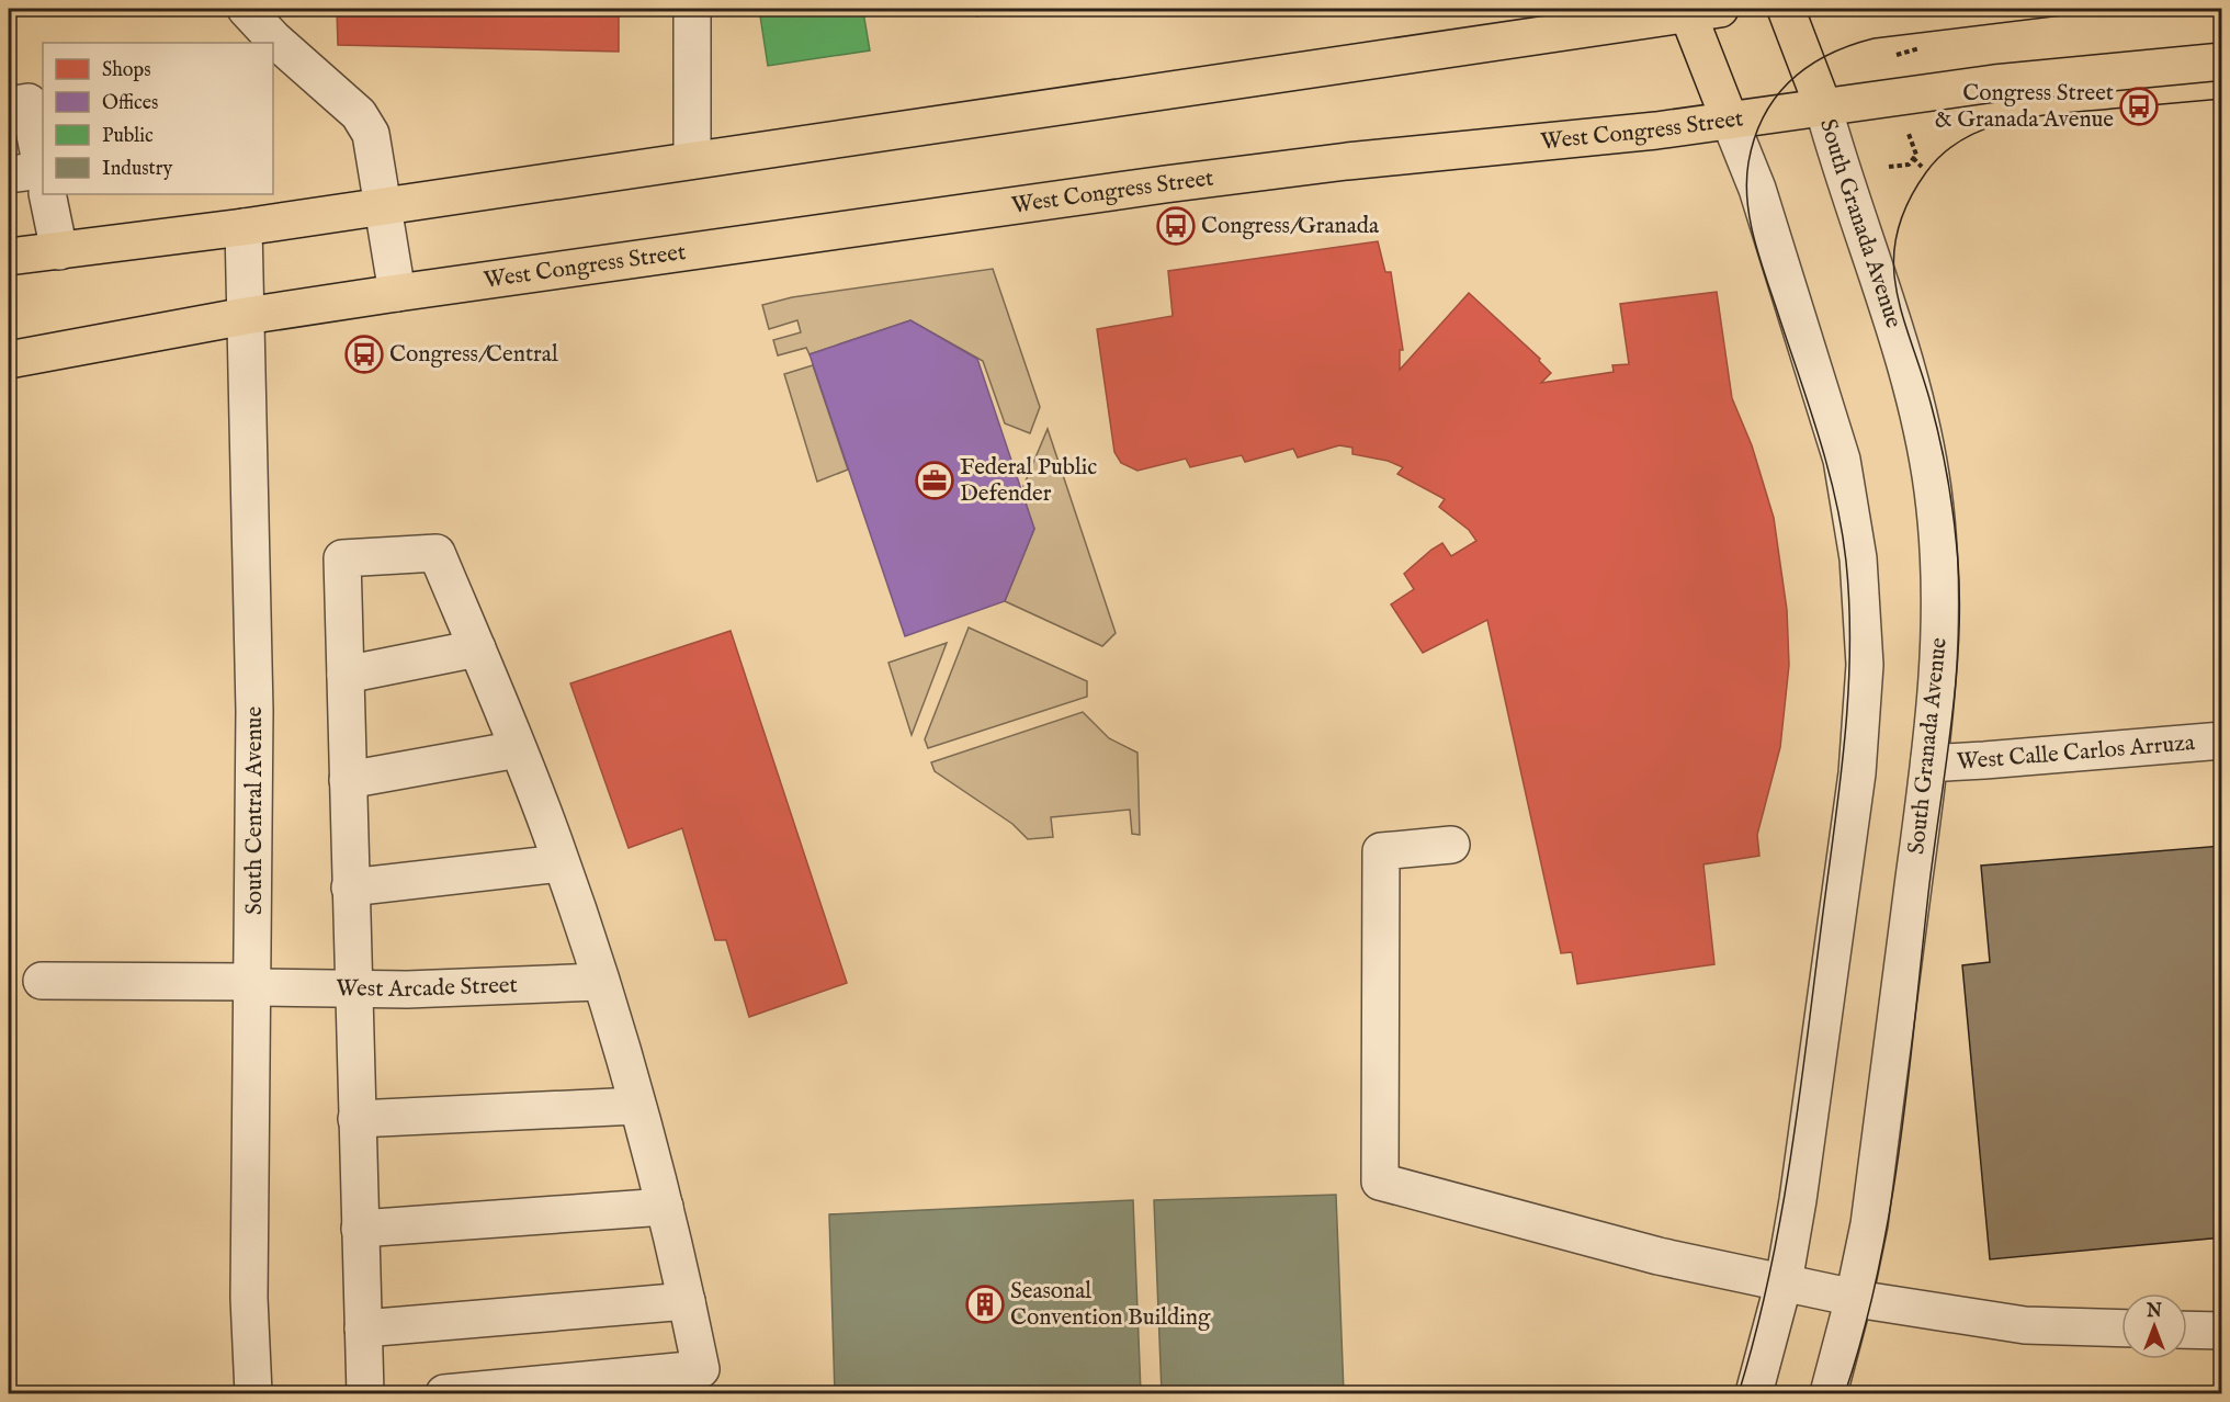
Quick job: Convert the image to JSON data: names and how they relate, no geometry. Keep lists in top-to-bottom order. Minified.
{"streets":{"main road":["West Congress Street"],"street":["South Granada Avenue","West Calle Carlos Arruza","South Central Avenue","West Arcade Street"]},"crossings":[["West Congress Street","South Granada Avenue"],["West Congress Street","South Central Avenue"],["South Granada Avenue","West Calle Carlos Arruza"],["South Central Avenue","West Arcade Street"]],"places":{"bus stop":["Congress Street & Granada Avenue","Congress/Granada","Congress/Central"],"office":["Federal Public Defender"],"building":["Seasonal Convention Building"]},"legend":["Shops","Offices","Public","Industry"],"north":"top"}
